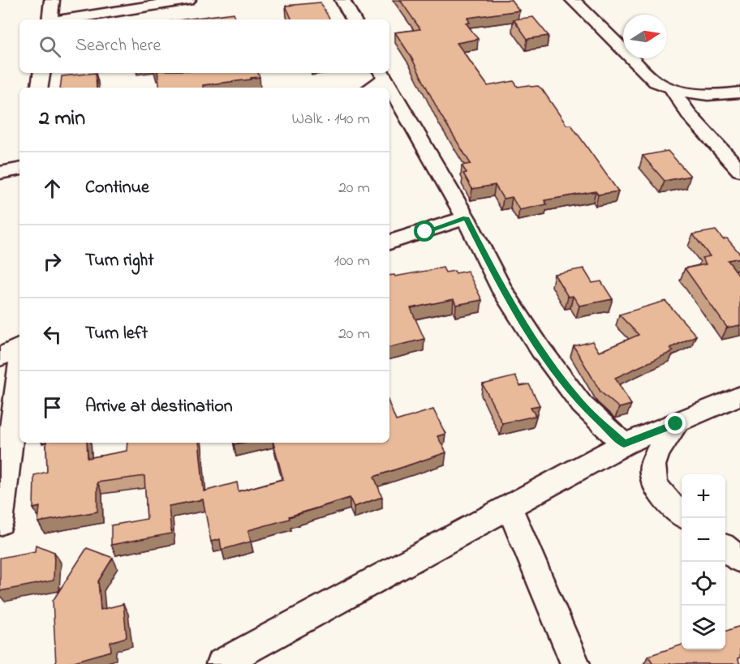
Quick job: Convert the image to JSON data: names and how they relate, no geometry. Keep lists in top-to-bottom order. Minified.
{"north":"right","page":{"search":"Search here","heading":["2 min","Walk · 140 m"],"list":[["Continue","20 m"],["Turn right","100 m"],["Turn left","20 m"],"Arrive at destination"],"map_buttons":["+","−"]}}
